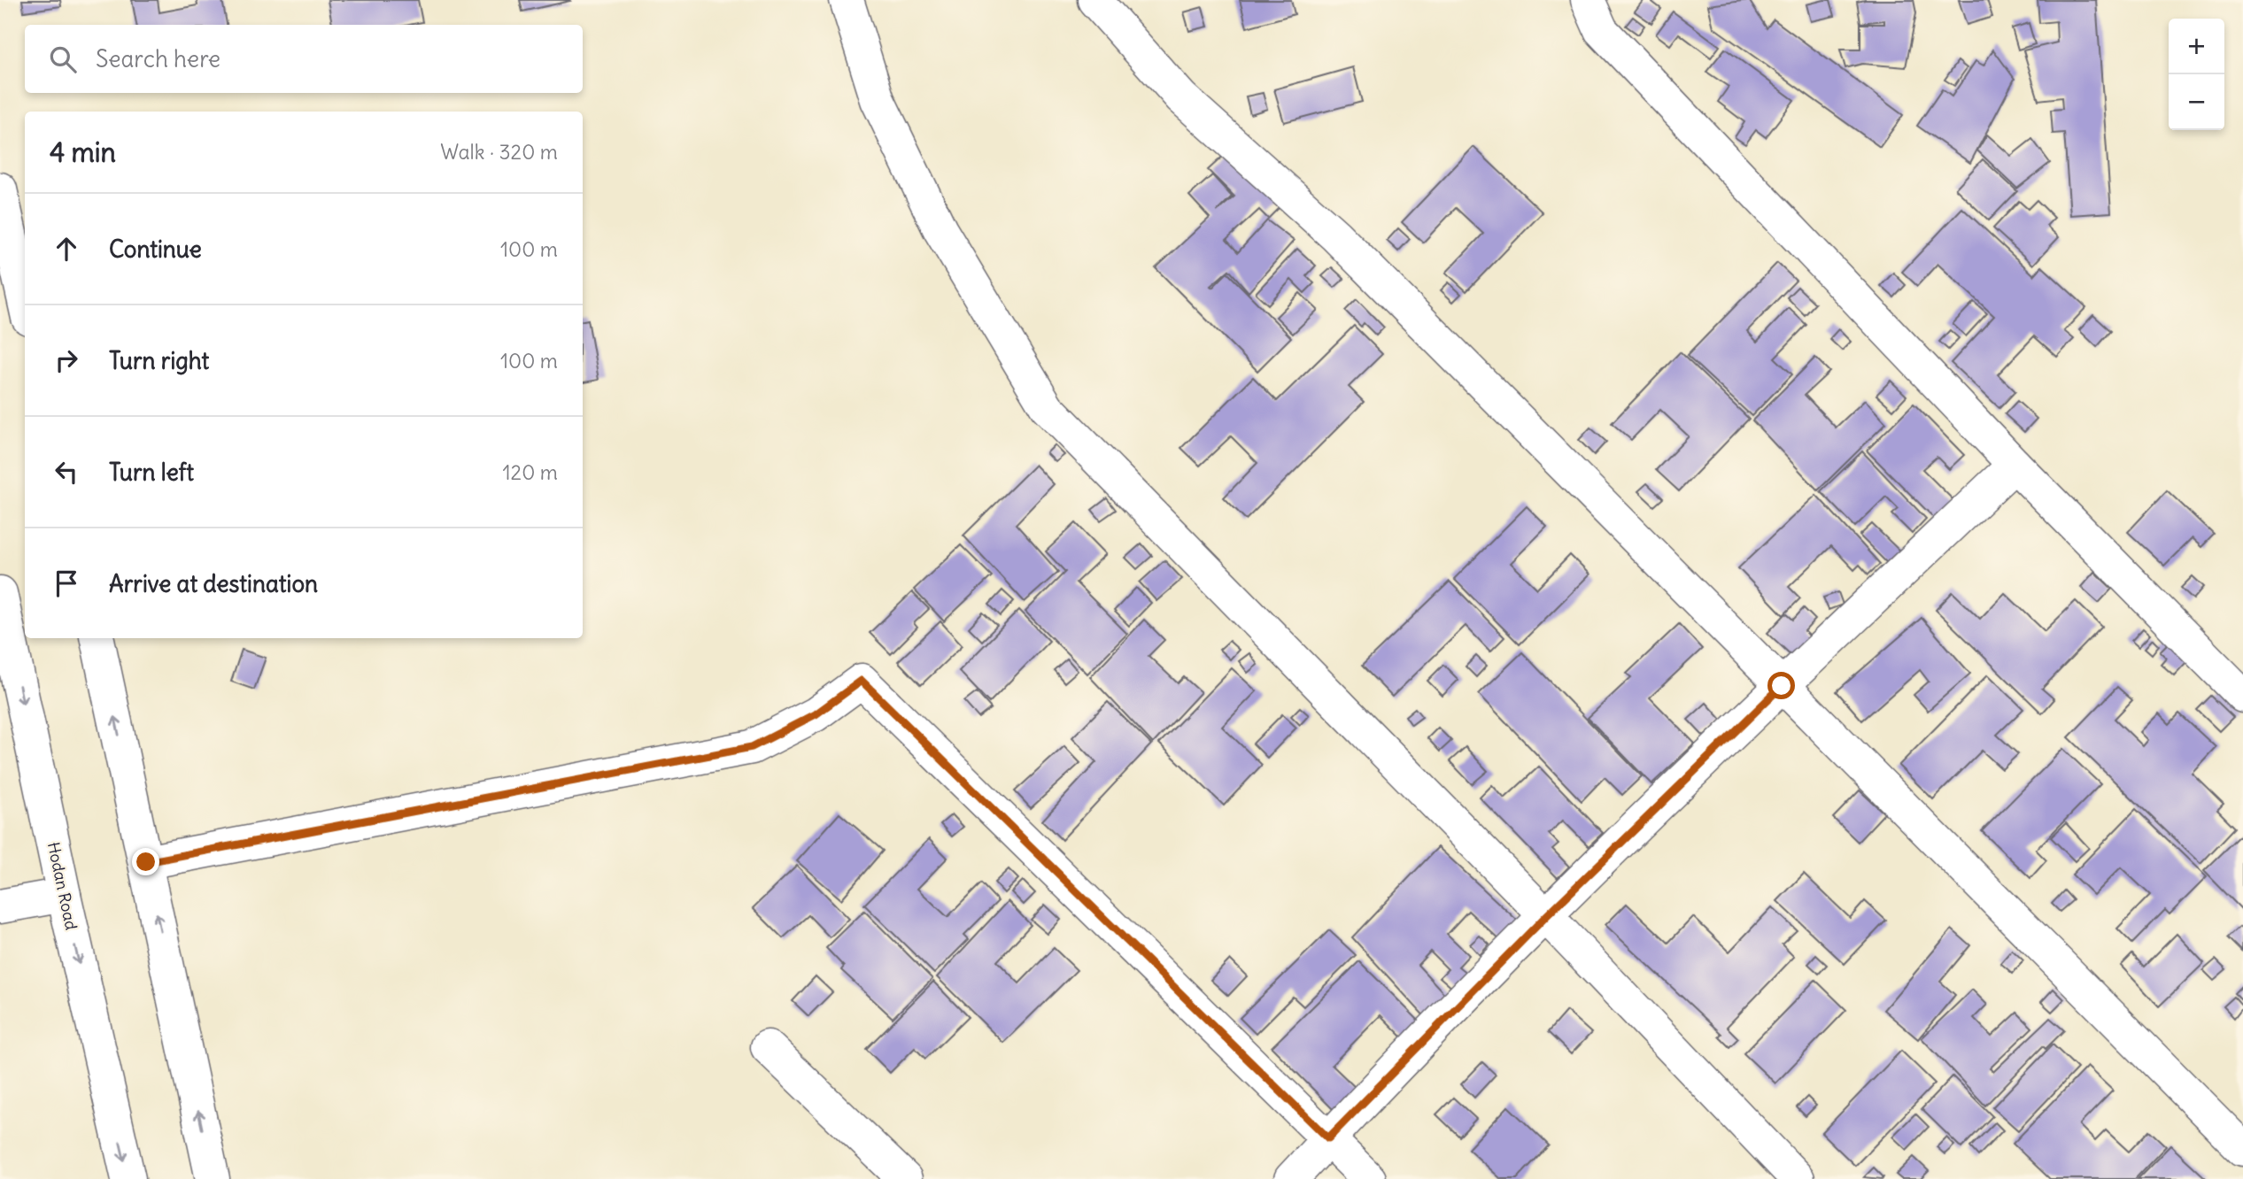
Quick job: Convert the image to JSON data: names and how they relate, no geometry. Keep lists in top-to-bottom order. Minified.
{"streets":{"street":["Hodan Road"]},"page":{"map_buttons":["+","−"],"search":"Search here","heading":["4 min","Walk · 320 m"],"list":[["Continue","100 m"],["Turn right","100 m"],["Turn left","120 m"],"Arrive at destination"]}}
